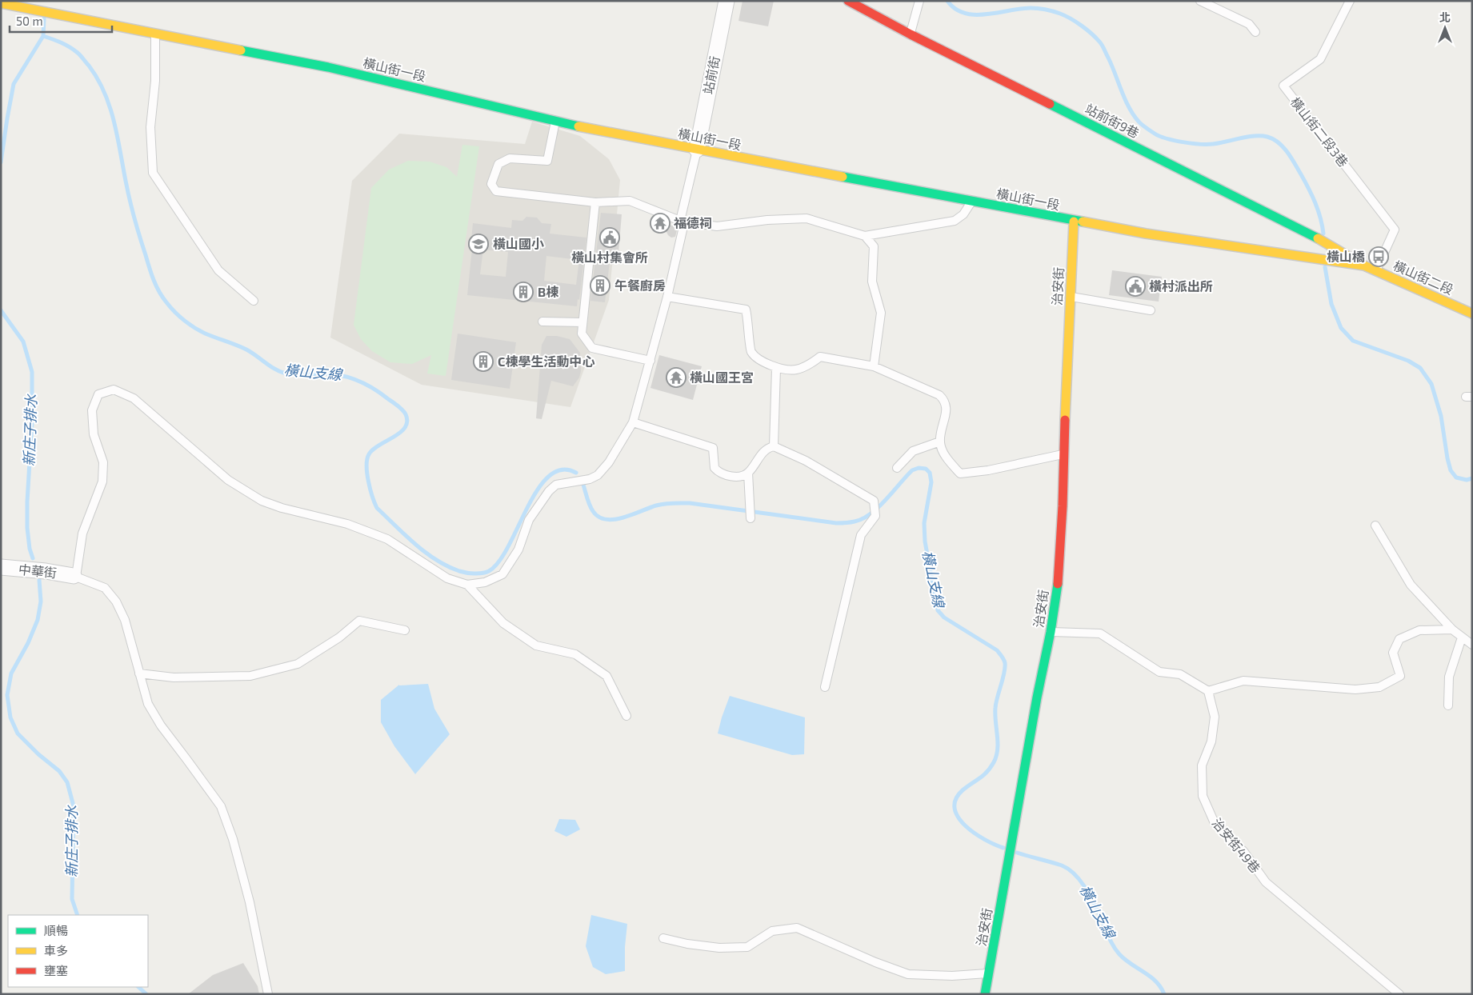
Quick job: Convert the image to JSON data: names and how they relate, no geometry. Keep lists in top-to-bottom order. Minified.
{"streets":{"street":["橫山街一段","站前街","站前街9巷","橫山街二段","治安街","中華街"],"lane":["橫山街二段3巷","治安街49巷"]},"crossings":[["橫山街一段","站前街"],["橫山街一段","站前街9巷"],["橫山街一段","橫山街二段"],["橫山街一段","治安街"],["站前街9巷","橫山街二段"],["橫山街二段3巷","橫山街二段"]],"water":["橫山支線","新庄子排水"],"places":{"temple":["福德祠","橫山國王宮"],"public building":["橫山村集會所","橫村派出所"],"school or university":["橫山國小"],"bus stop":["橫山橋"],"building":["午餐廚房","B棟","C棟學生活動中心"]},"legend":["順暢","車多","壅塞"],"scale_bar":"50 m","north":"top"}
